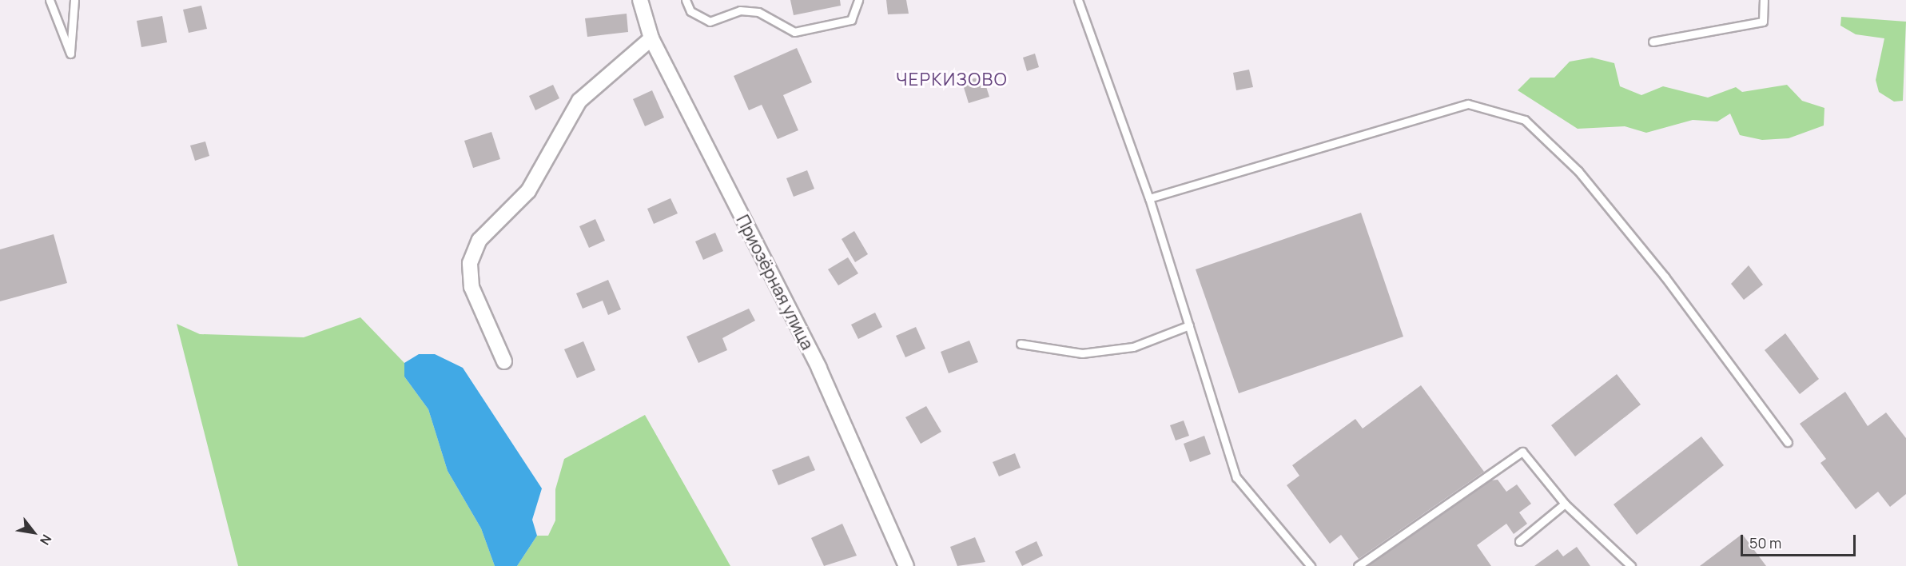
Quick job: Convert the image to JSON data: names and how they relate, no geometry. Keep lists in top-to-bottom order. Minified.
{"streets":{"street":["Приозёрная улица"]},"districts":["ЧЕРКИЗОВО"],"scale_bar":"50 m","north":"bottom right"}
